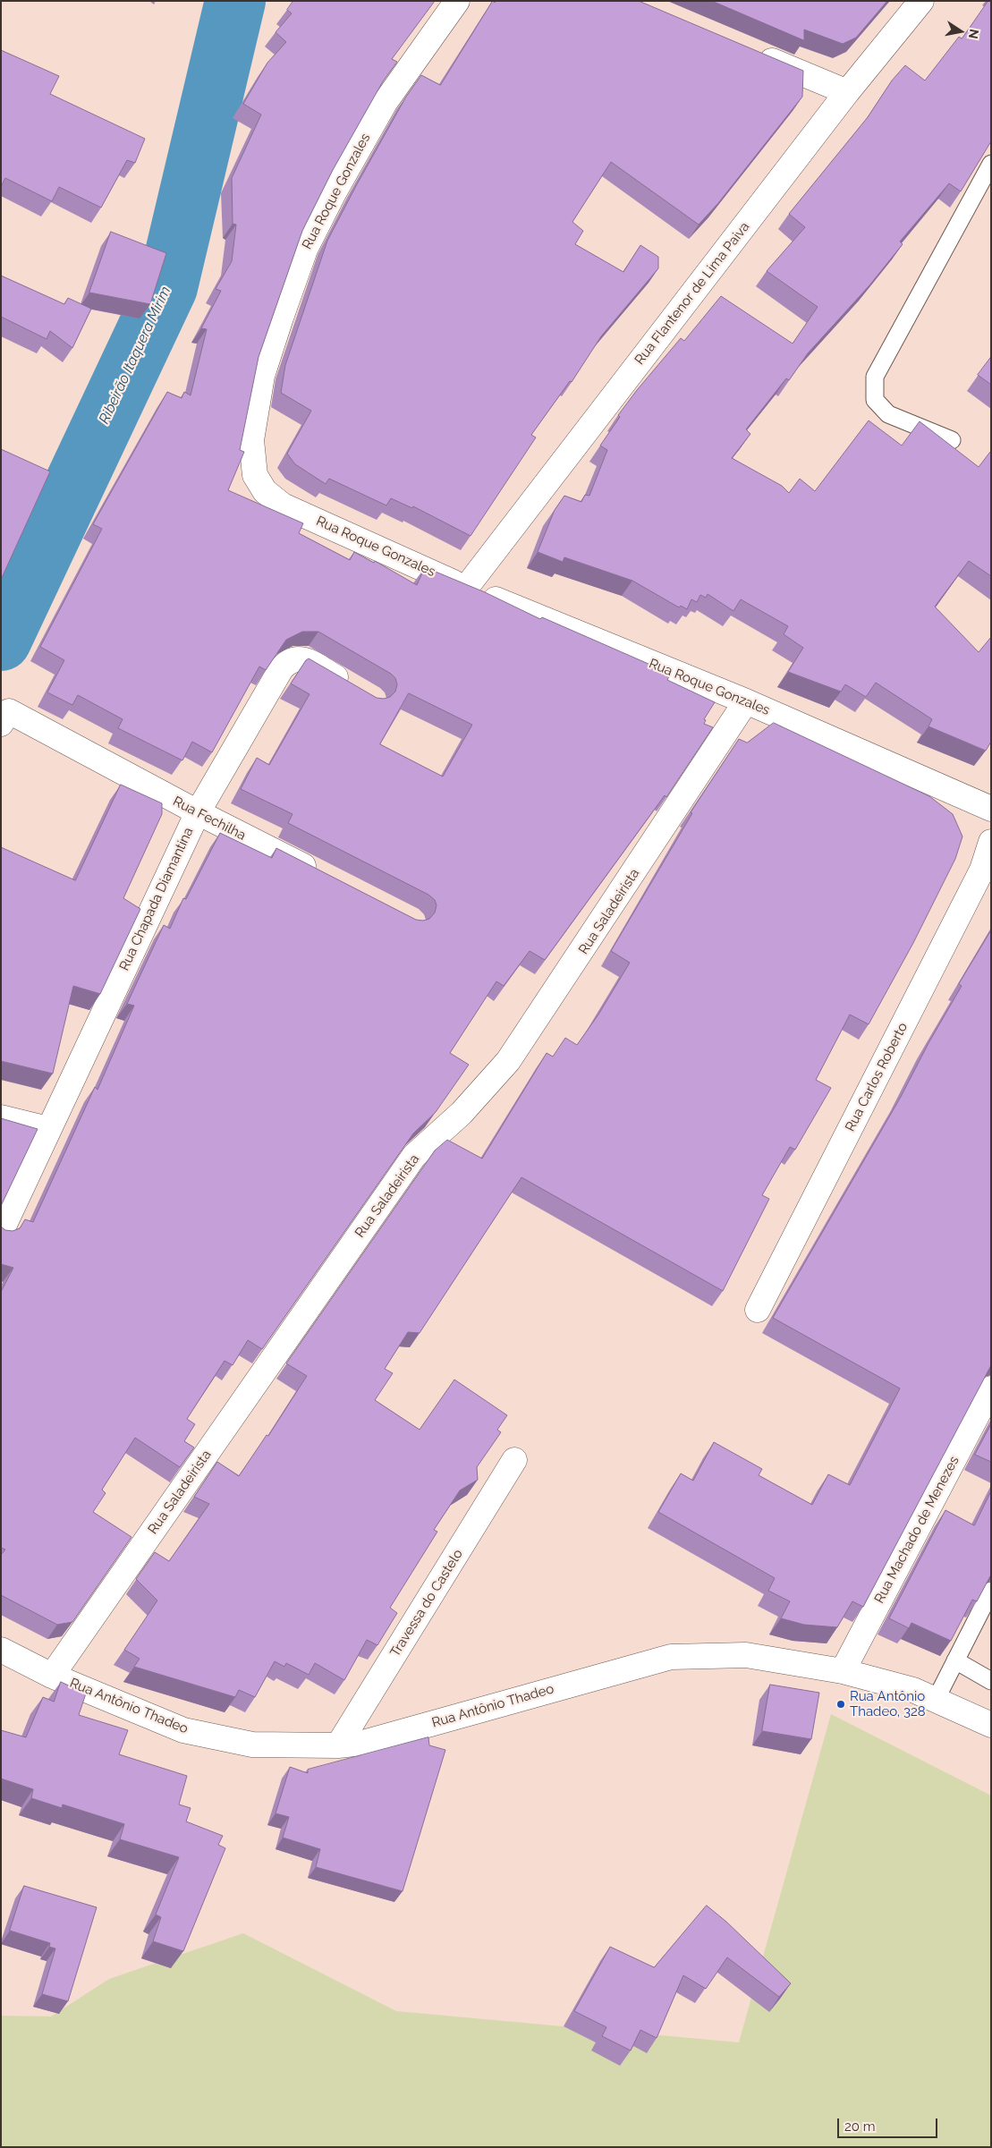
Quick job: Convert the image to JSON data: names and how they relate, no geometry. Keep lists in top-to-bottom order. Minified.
{"streets":{"street":["Rua Roque Gonzales","Rua Flantenor de Lima Paiva","Rua Fechilha","Rua Chapada Diamantina","Rua Saladeirista","Rua Carlos Roberto","Rua Machado de Menezes","Travessa do Castelo","Rua Antônio Thadeo"]},"crossings":[["Rua Roque Gonzales","Rua Flantenor de Lima Paiva"],["Rua Roque Gonzales","Rua Saladeirista"],["Rua Fechilha","Rua Chapada Diamantina"],["Rua Saladeirista","Rua Antônio Thadeo"],["Rua Machado de Menezes","Rua Antônio Thadeo"],["Travessa do Castelo","Rua Antônio Thadeo"]],"water":["Ribeirão Itaquera Mirim"],"places":["Rua Antônio Thadeo, 328"],"scale_bar":"20 m","north":"right"}
